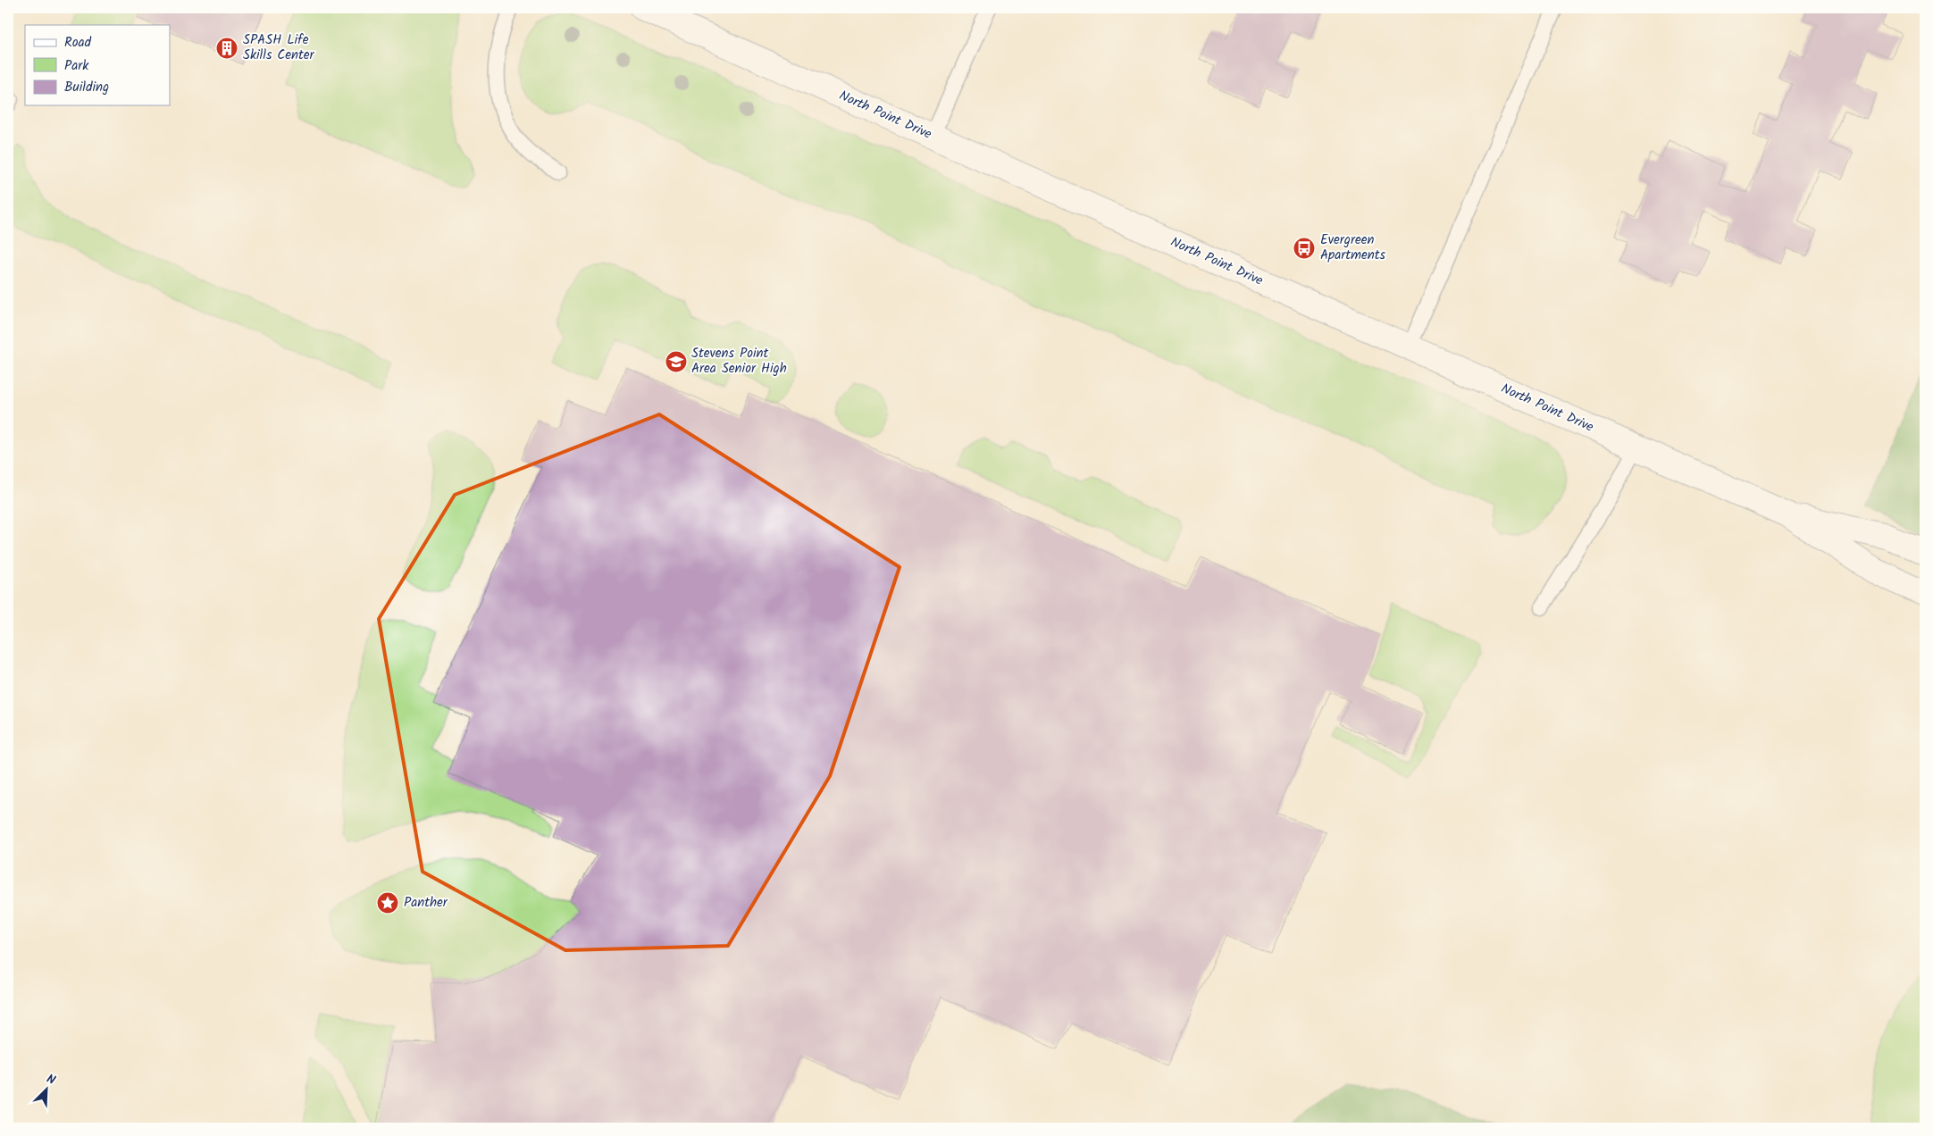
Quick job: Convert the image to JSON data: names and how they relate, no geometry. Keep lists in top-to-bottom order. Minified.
{"streets":{"street":["North Point Drive"]},"places":{"building":["SPASH Life Skills Center"],"bus stop":["Evergreen Apartments"],"school or university":["Stevens Point Area Senior High"],"place":["Panther"]},"legend":["Road","Park","Building"],"north":"top right"}
